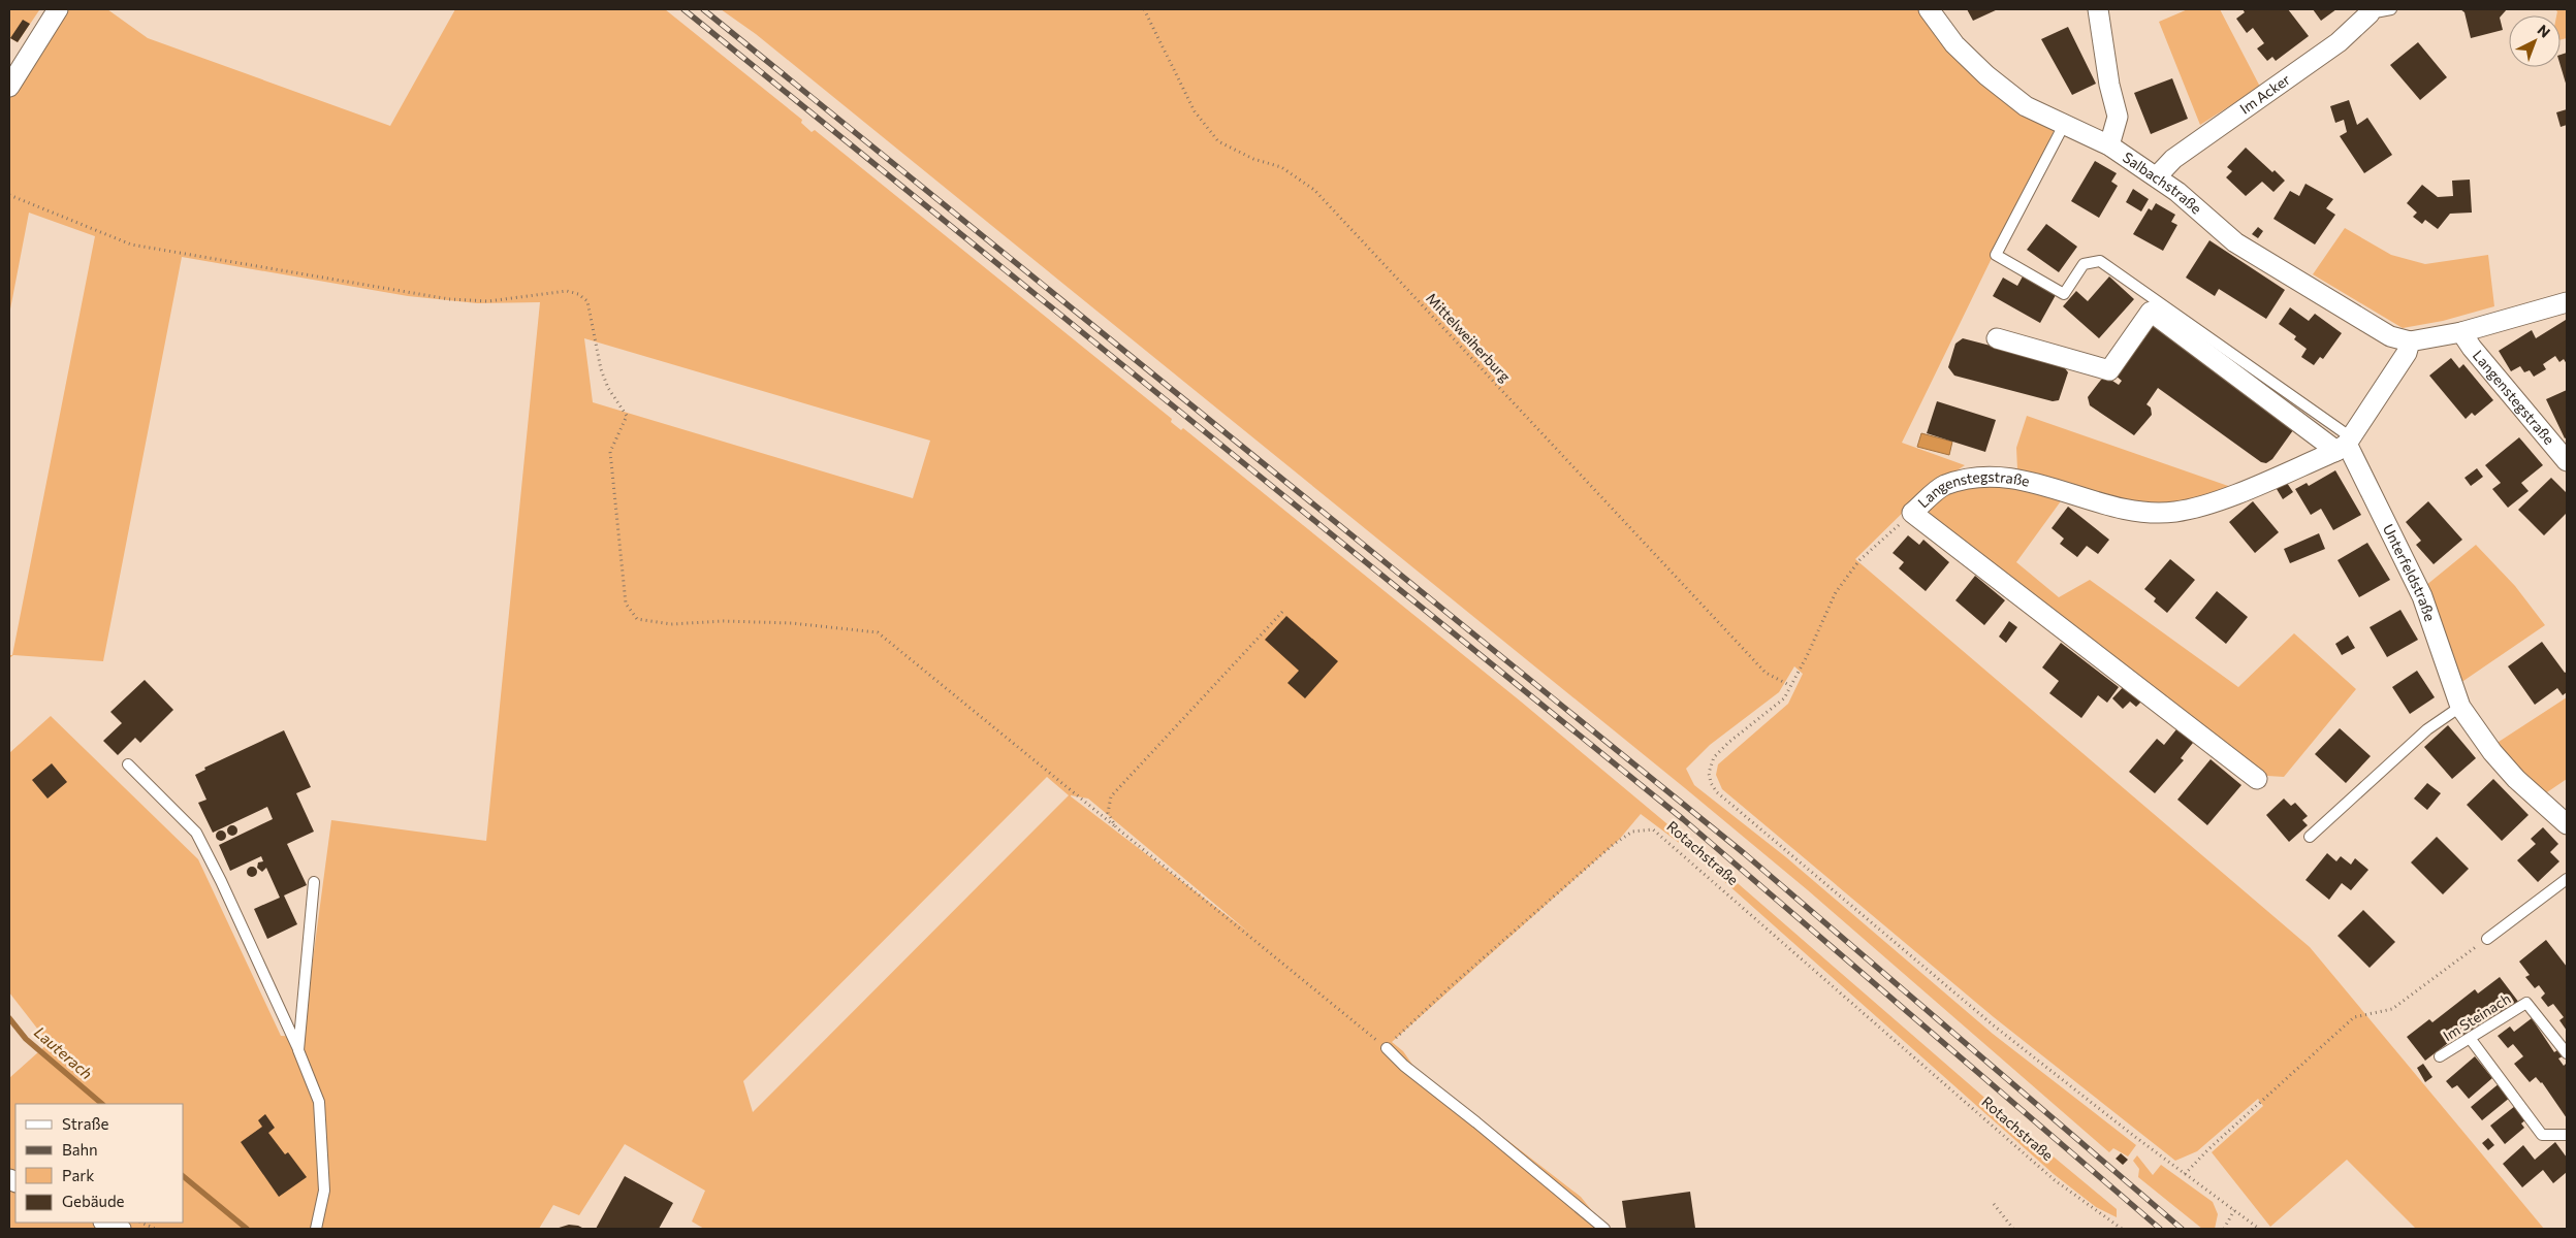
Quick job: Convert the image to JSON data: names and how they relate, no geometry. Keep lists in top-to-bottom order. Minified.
{"streets":{"street":["Im Acker","Salbachstraße","Langenstegstraße","Unterfeldstraße"],"lane":["Im Steinach"],"path":["Mittelweiherburg","Rotachstraße"]},"crossings":[["Im Acker","Salbachstraße"],["Salbachstraße","Langenstegstraße"],["Langenstegstraße","Unterfeldstraße"]],"water":["Lauterach"],"legend":["Straße","Bahn","Park","Gebäude"],"north":"top right"}
